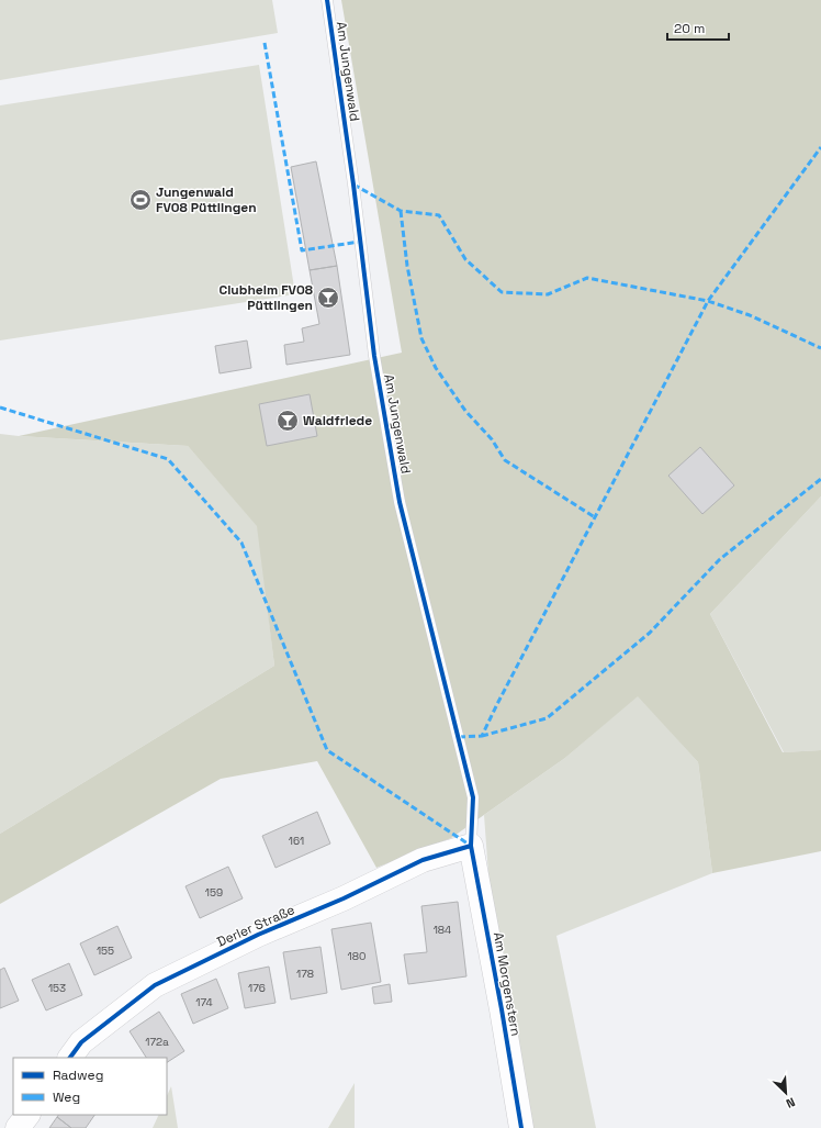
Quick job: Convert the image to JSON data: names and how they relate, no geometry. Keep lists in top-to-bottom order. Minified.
{"streets":{"street":["Derler Straße","Am Morgenstern"],"lane":["Am Jungenwald"]},"crossings":[["Am Jungenwald","Derler Straße"],["Am Jungenwald","Am Morgenstern"],["Derler Straße","Am Morgenstern"]],"places":{"sports":["Jungenwald FV08 Püttlingen"],"bar":["Clubheim FV08 Püttlingen","Waldfriede"]},"house_numbers":["161","159","184","155","180","178","153","176","174","172a"],"legend":["Radweg","Weg"],"scale_bar":"20 m","north":"bottom right"}
